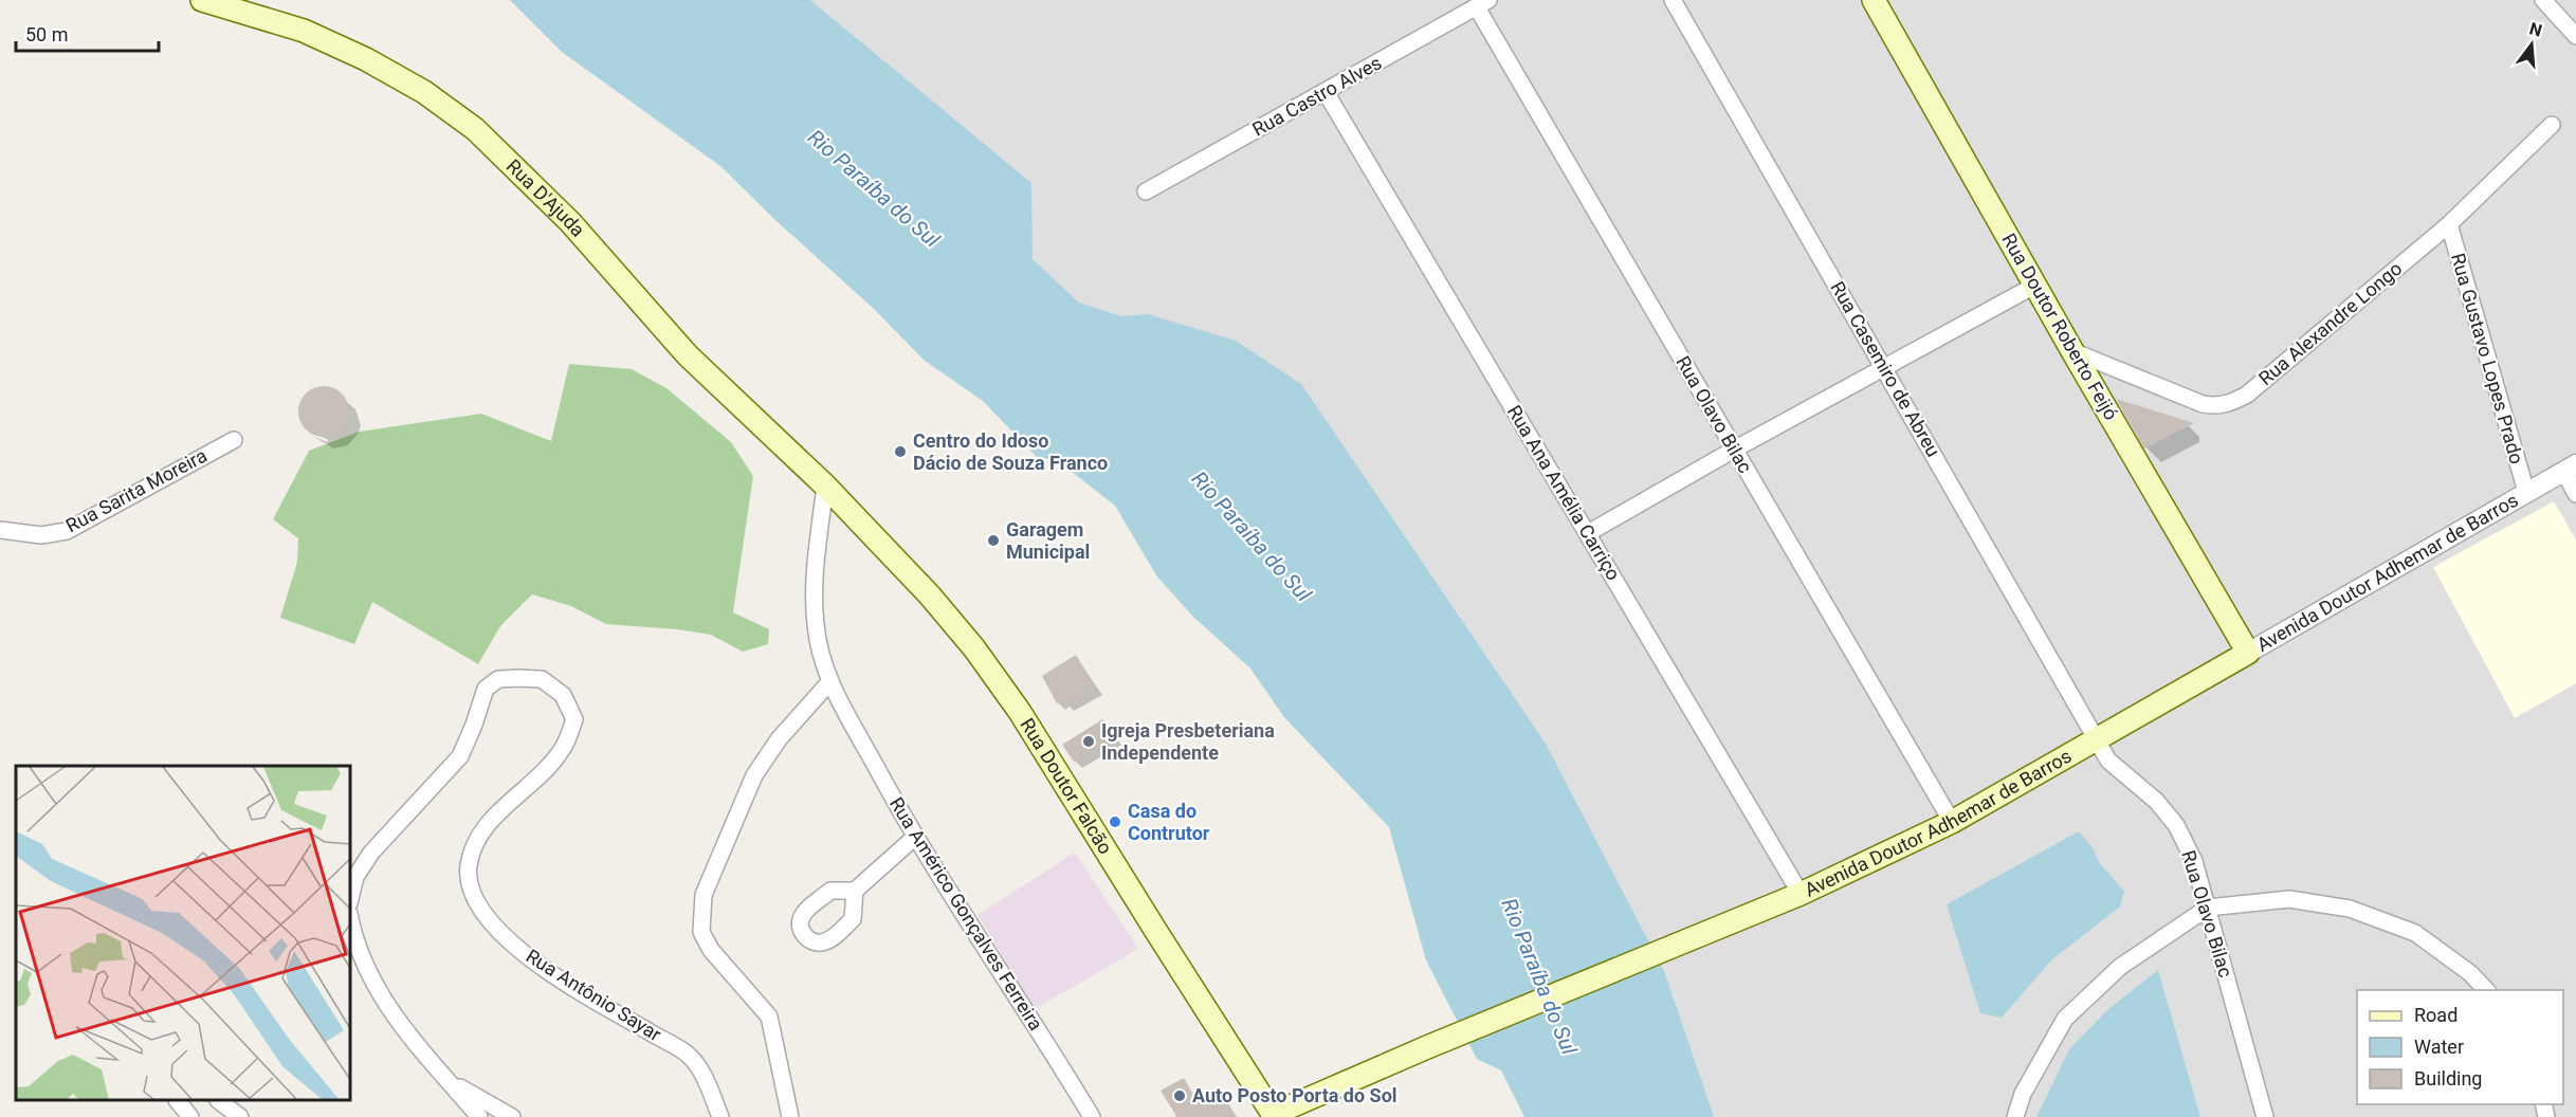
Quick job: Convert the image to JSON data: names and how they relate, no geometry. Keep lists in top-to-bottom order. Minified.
{"streets":{"main road":["Rua D'Ajuda","Rua Doutor Roberto Feijó","Avenida Doutor Adhemar de Barros","Rua Doutor Falcão"],"street":["Rua Castro Alves","Rua Alexandre Longo","Rua Gustavo Lopes Prado","Rua Casemiro de Abreu","Rua Olavo Bilac","Rua Sarita Moreira","Rua Ana Amélia Carriço","Rua Américo Gonçalves Ferreira","Rua Antônio Sayar"]},"crossings":[["Rua Castro Alves","Rua Olavo Bilac"],["Rua Castro Alves","Rua Ana Amélia Carriço"],["Rua D'Ajuda","Rua Doutor Falcão"],["Rua D'Ajuda","Rua Américo Gonçalves Ferreira"],["Rua Alexandre Longo","Rua Doutor Roberto Feijó"],["Rua Alexandre Longo","Rua Gustavo Lopes Prado"],["Rua Doutor Roberto Feijó","Avenida Doutor Adhemar de Barros"],["Rua Gustavo Lopes Prado","Avenida Doutor Adhemar de Barros"],["Rua Casemiro de Abreu","Rua Olavo Bilac"],["Rua Casemiro de Abreu","Avenida Doutor Adhemar de Barros"],["Rua Olavo Bilac","Avenida Doutor Adhemar de Barros"],["Rua Ana Amélia Carriço","Avenida Doutor Adhemar de Barros"],["Avenida Doutor Adhemar de Barros","Rua Doutor Falcão"],["Rua Doutor Falcão","Rua Américo Gonçalves Ferreira"]],"water":["Rio Paraíba do Sul"],"places":["Centro do Idoso Dácio de Souza Franco","Garagem Municipal","Igreja Presbeteriana Independente","Casa do Contrutor","Auto Posto Porta do Sol"],"legend":["Road","Water","Building"],"scale_bar":"50 m","north":"top"}
